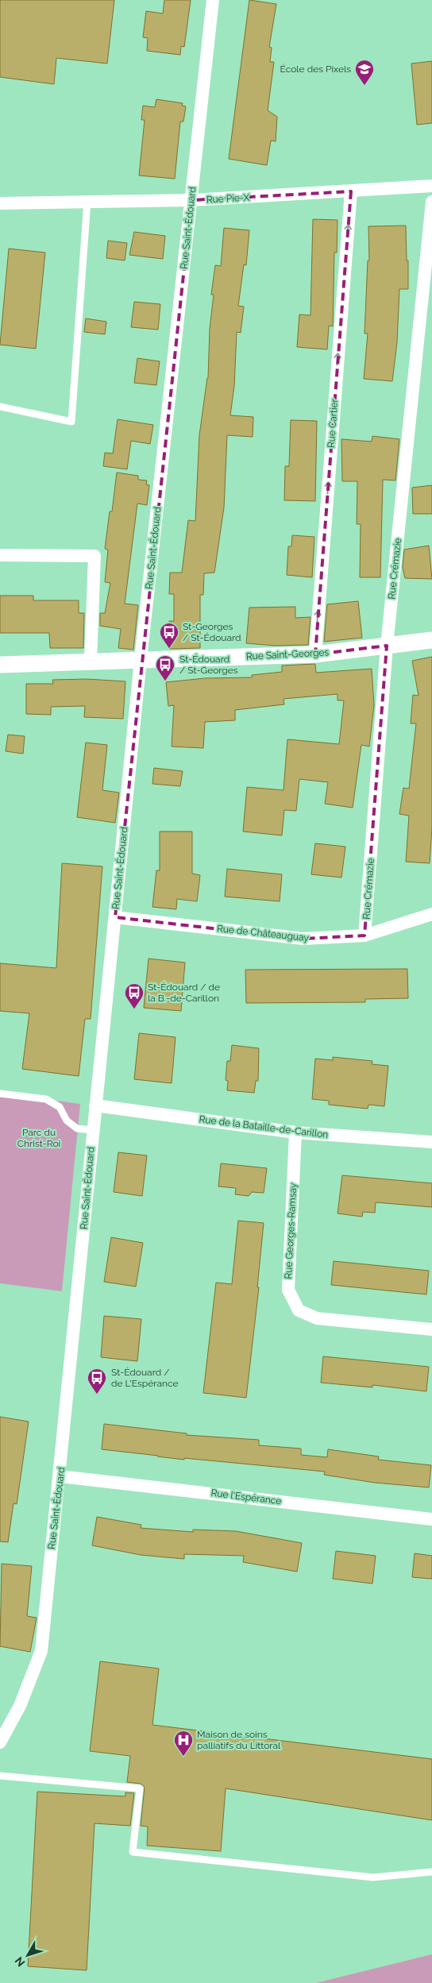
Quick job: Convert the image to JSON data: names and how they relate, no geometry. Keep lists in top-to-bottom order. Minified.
{"streets":{"street":["Rue Pie-X","Rue Saint-Édouard","Rue Cartier","Rue Crémazie","Rue Saint-Georges","Rue de Châteauguay","Rue de la Bataille-de-Carillon","Rue Georges-Ramsay","Rue l'Espérance"]},"crossings":[["Rue Pie-X","Rue Saint-Édouard"],["Rue Pie-X","Rue Cartier"],["Rue Saint-Édouard","Rue Saint-Georges"],["Rue Saint-Édouard","Rue de Châteauguay"],["Rue Saint-Édouard","Rue de la Bataille-de-Carillon"],["Rue Saint-Édouard","Rue l'Espérance"],["Rue Cartier","Rue Saint-Georges"],["Rue Crémazie","Rue Saint-Georges"],["Rue Crémazie","Rue de Châteauguay"],["Rue de la Bataille-de-Carillon","Rue Georges-Ramsay"]],"one_way":["Rue Cartier"],"parks":["Parc du Christ-Roi"],"places":{"school or university":["École des Pixels"],"bus stop":["St-Georges / St-Édouard","St-Édouard / St-Georges","St-Édouard / de la B.-de-Carillon","St-Édouard / de L'Espérance"],"hospital":["Maison de soins palliatifs du Littoral"]},"north":"bottom left"}
